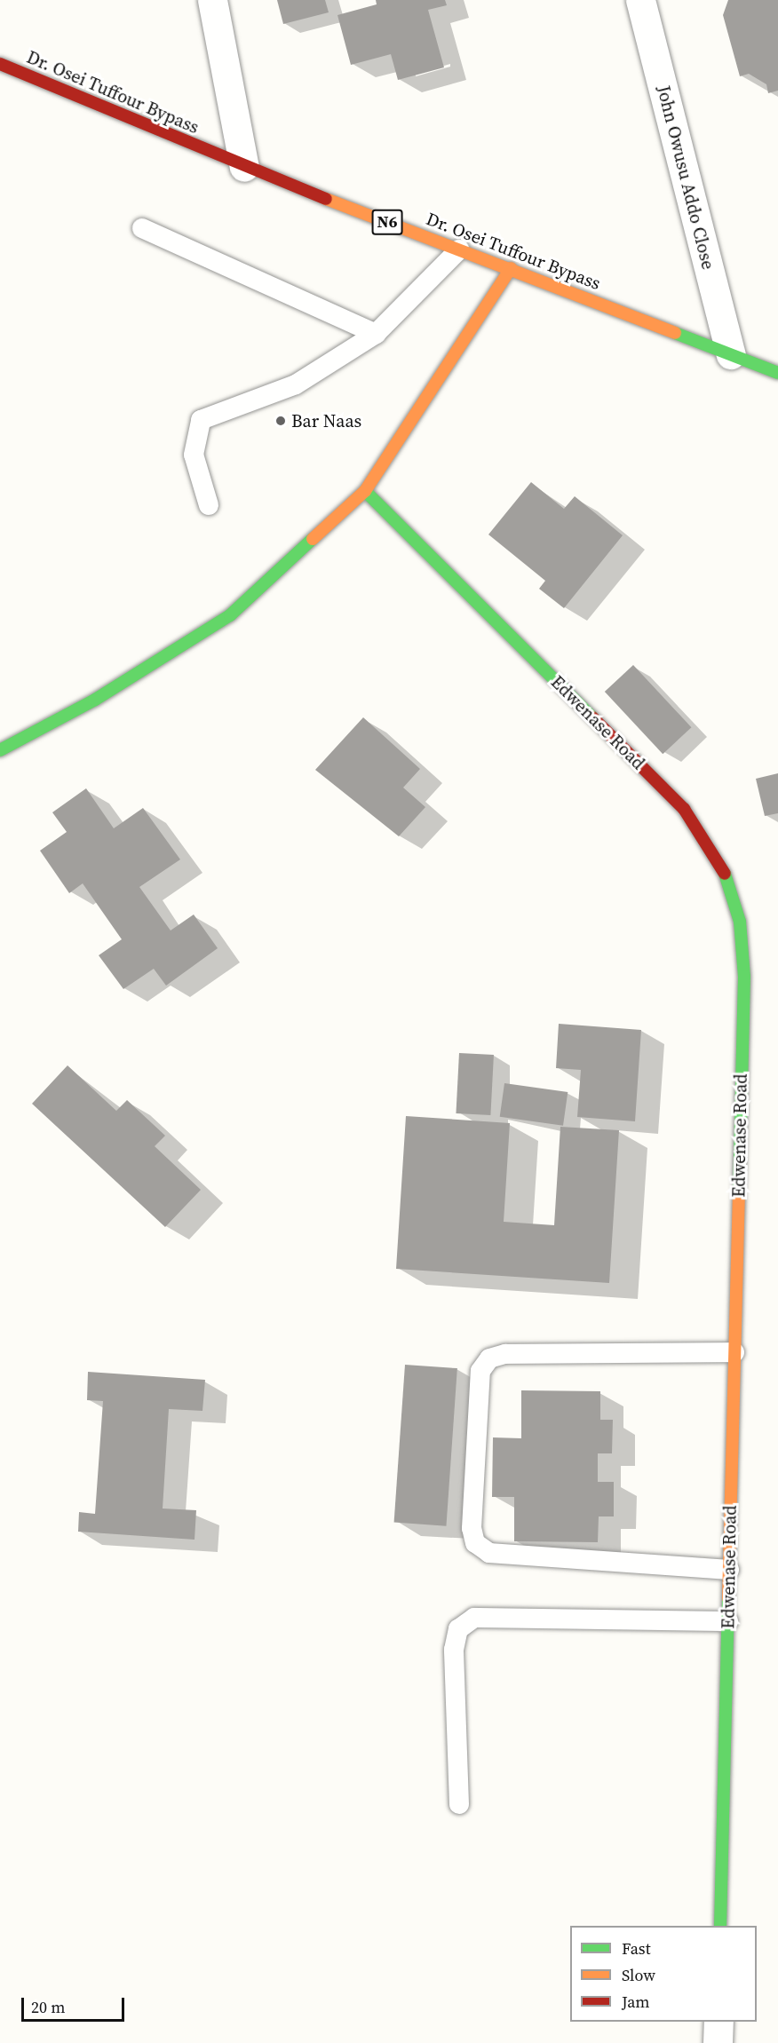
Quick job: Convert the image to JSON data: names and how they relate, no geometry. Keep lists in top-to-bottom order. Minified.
{"streets":{"main road":["Dr. Osei Tuffour Bypass","N6","Edwenase Road"],"street":["John Owusu Addo Close"]},"crossings":[["Dr. Osei Tuffour Bypass","John Owusu Addo Close"]],"places":["Bar Naas"],"legend":["Fast","Slow","Jam"],"scale_bar":"20 m"}
